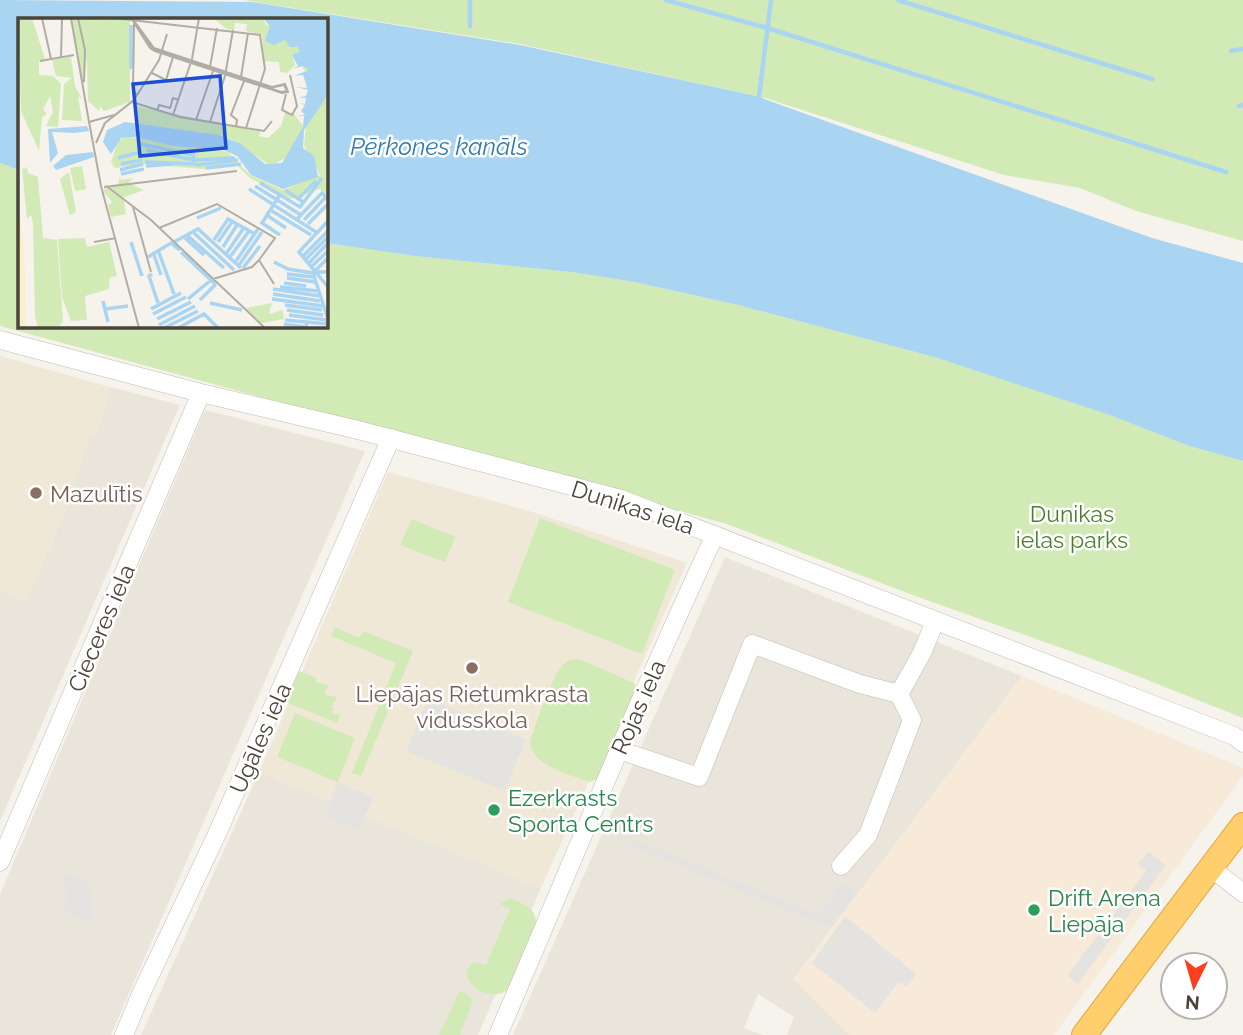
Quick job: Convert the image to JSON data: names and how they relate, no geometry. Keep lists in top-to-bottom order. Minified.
{"streets":{"street":["Dunikas iela","Cieceres iela","Rojas iela","Ugāles iela"]},"crossings":[["Dunikas iela","Cieceres iela"],["Dunikas iela","Rojas iela"],["Dunikas iela","Ugāles iela"]],"water":["Pērkones kanāls"],"parks":["Dunikas ielas parks"],"places":["Mazulītis","Liepājas Rietumkrasta vidusskola","Ezerkrasts Sporta Centrs","Drift Arena Liepāja"],"north":"bottom"}
